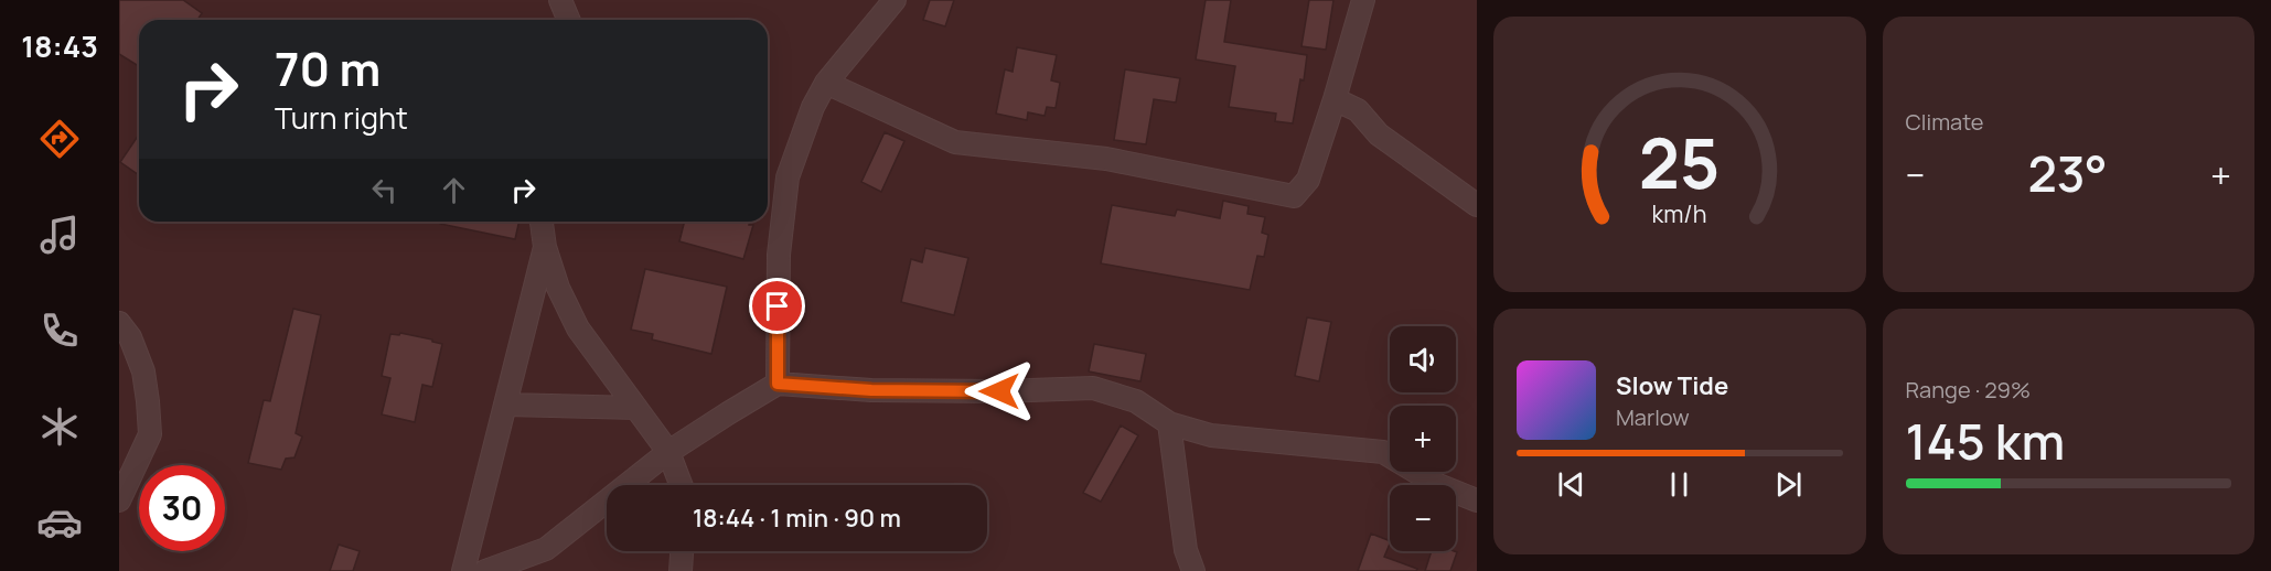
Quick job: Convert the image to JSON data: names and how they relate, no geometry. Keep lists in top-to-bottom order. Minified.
{"page":{"tabs":"18:43","tile":["Climate",["Range · 29%","145 km"]],"turn":["70 m","Turn right"],"heat":["−","23°","+"],"map_buttons":["+","−"],"song":["Slow Tide","Marlow"],"limit":"30","trip":"18:44 · 1 min · 90 m","gauge":["25","km/h"]}}
